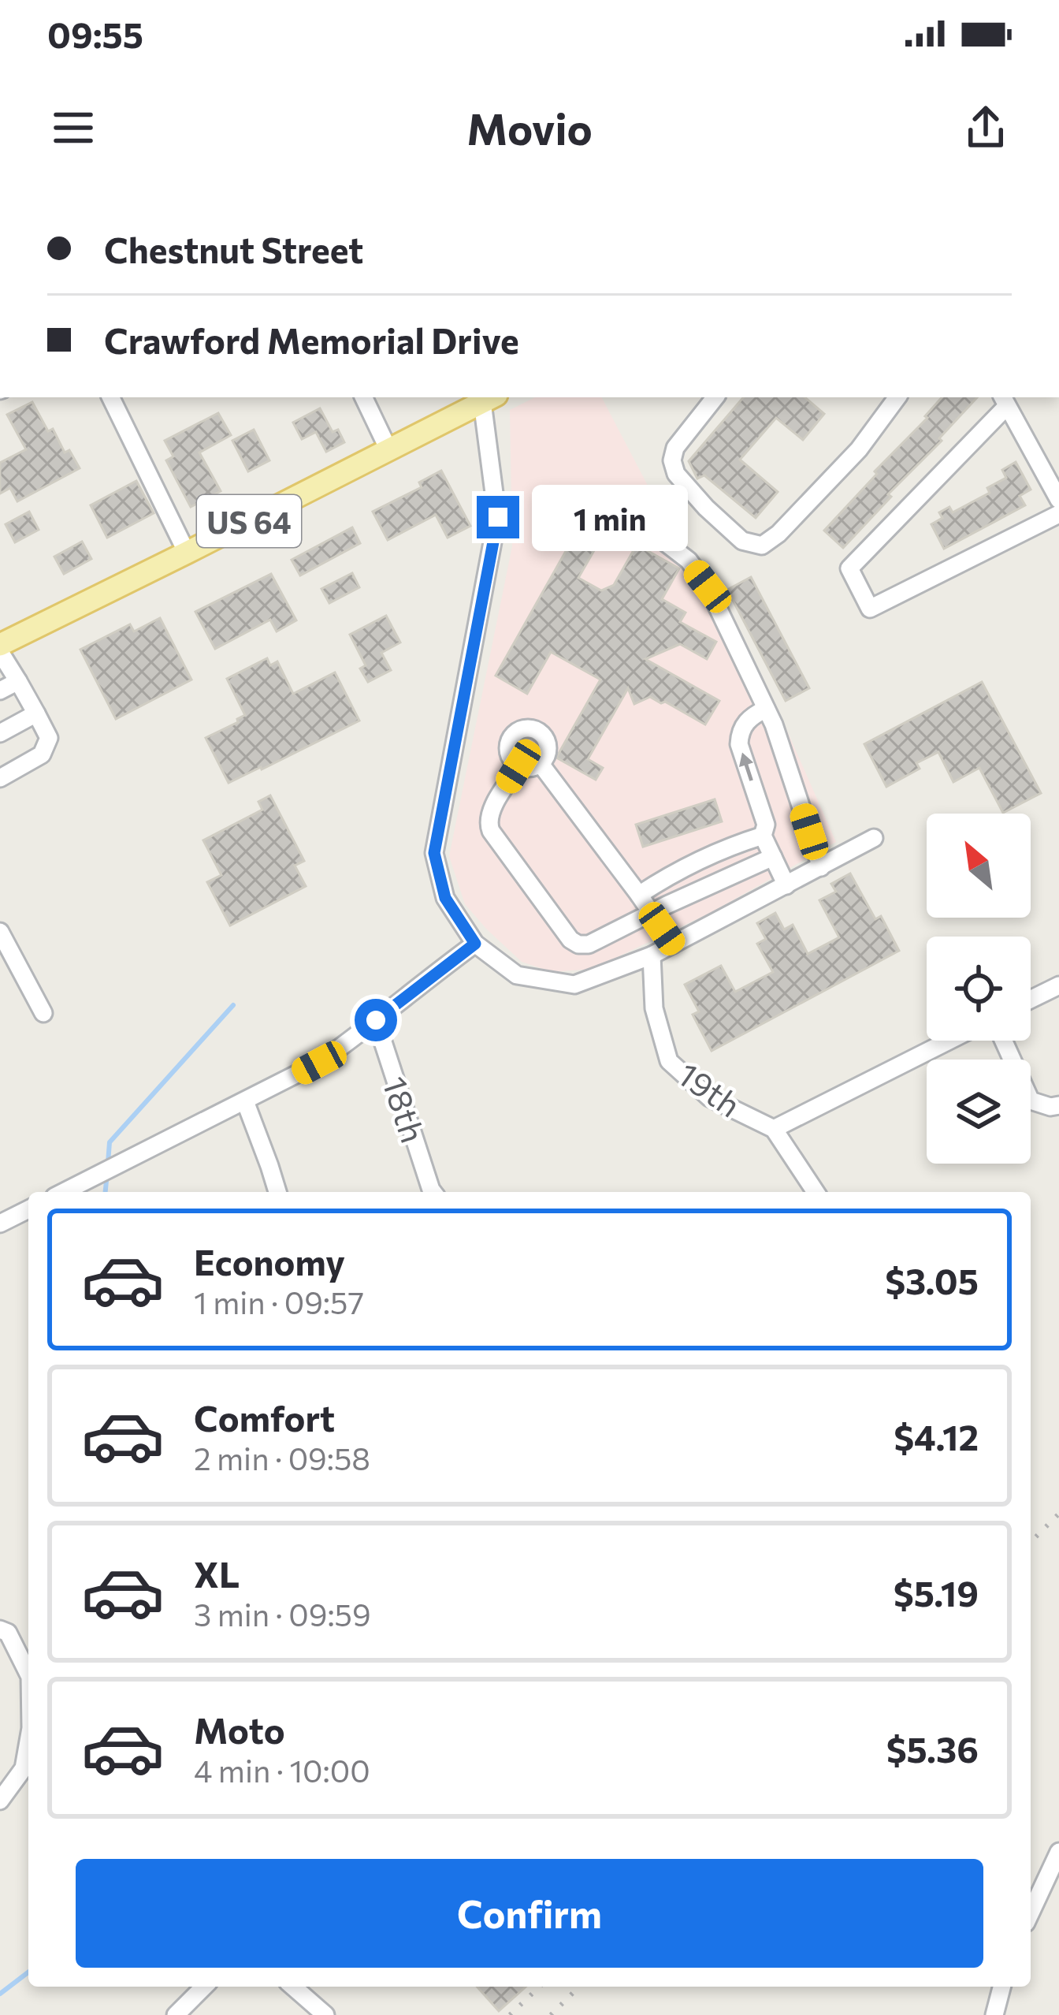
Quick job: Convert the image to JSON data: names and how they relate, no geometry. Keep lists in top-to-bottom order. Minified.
{"streets":{"main road":["US 64"],"street":["19th","18th"]},"north":"top left","page":{"status":"09:55","header":"Movio","banner":["Chestnut Street","Crawford Memorial Drive"],"bubble":"1 min","list":[{"name":"Economy","note":"1 min · 09:57","value":"$3.05"},{"name":"Comfort","note":"2 min · 09:58","value":"$4.12"},{"name":"XL","note":"3 min · 09:59","value":"$5.19"},{"name":"Moto","note":"4 min · 10:00","value":"$5.36"}],"buttons":"Confirm"}}
